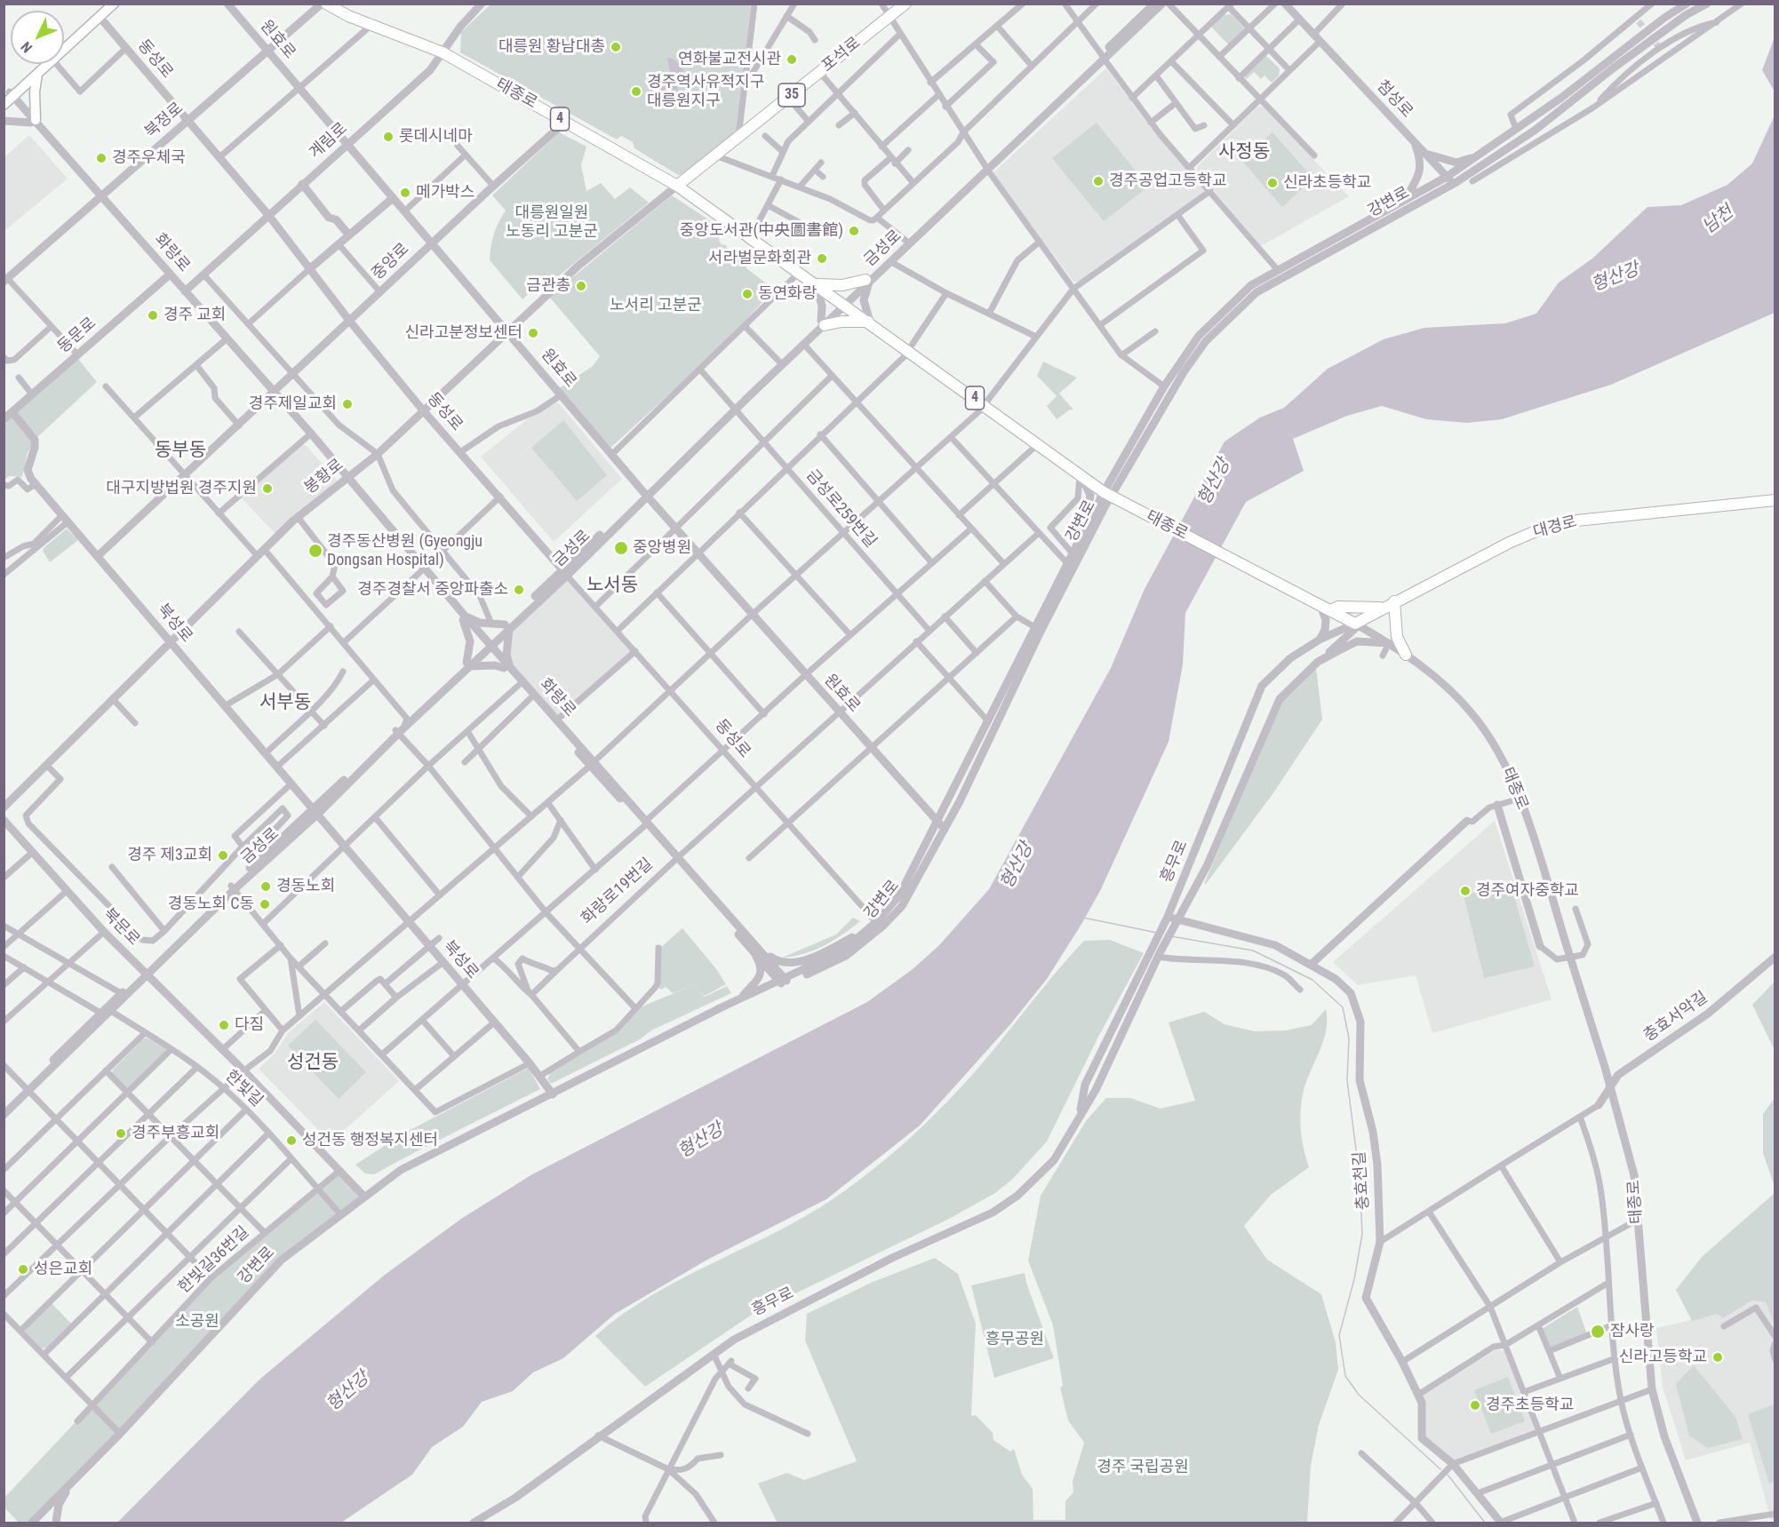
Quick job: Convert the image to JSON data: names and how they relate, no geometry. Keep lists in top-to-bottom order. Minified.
{"streets":{"main road":["포석로","태종로","35","4","대경로"],"street":["원효로","동성로","첨성로","북정로","계림로","강변로","금성로","화랑로","중앙로","동문로","봉황로","금성로259번길","북성로","흥무로","화랑로19번길","북문로","충효서악길","한빛길","충효천길","한빛길36번길"]},"crossings":[["원효로","북정로"],["원효로","계림로"],["원효로","강변로"],["원효로","금성로"],["원효로","중앙로"],["원효로","봉황로"],["원효로","화랑로19번길"],["포석로","태종로"],["포석로","봉황로"],["동성로","북정로"],["동성로","계림로"],["동성로","강변로"],["동성로","금성로"],["동성로","중앙로"],["동성로","봉황로"],["동성로","화랑로19번길"],["태종로","계림로"],["태종로","강변로"],["태종로","금성로"],["태종로","중앙로"],["태종로","봉황로"],["태종로","대경로"],["태종로","흥무로"],["첨성로","강변로"],["북정로","화랑로"],["계림로","화랑로"],["강변로","화랑로"],["강변로","북성로"],["강변로","북문로"],["강변로","한빛길"],["금성로","화랑로"],["금성로","금성로259번길"],["금성로","북성로"],["금성로","북문로"],["금성로","한빛길"],["화랑로","중앙로"],["화랑로","동문로"],["화랑로","봉황로"],["화랑로","화랑로19번길"],["중앙로","북성로"],["동문로","북성로"],["봉황로","북성로"],["금성로259번길","화랑로19번길"],["대경로","흥무로"],["흥무로","충효천길"],["북문로","한빛길36번길"],["한빛길","한빛길36번길"]],"districts":["사정동","동부동","노서동","서부동","성건동"],"water":["남천","형산강"],"parks":["대릉원일원 노동리 고분군","노서리 고분군","소공원","흥무공원","경주 국립공원"],"places":["대릉원 황남대총","연화불교전시관","경주역사유적지구 대릉원지구","롯데시네마","경주우체국","경주공업고등학교","신라초등학교","메가박스","중앙도서관(中央圖書館)","서라벌문화회관","금관총","동연화랑","경주 교회","신라고분정보센터","경주제일교회","대구지방법원 경주지원","중앙병원","경주동산병원 (Gyeongju Dongsan Hospital)","경주경찰서 중앙파출소","경주 제3교회","경동노회","경주여자중학교","경동노회 C동","다짐","경주부흥교회","성건동 행정복지센터","성은교회","잠사랑","신라고등학교","경주초등학교"],"north":"bottom left"}
